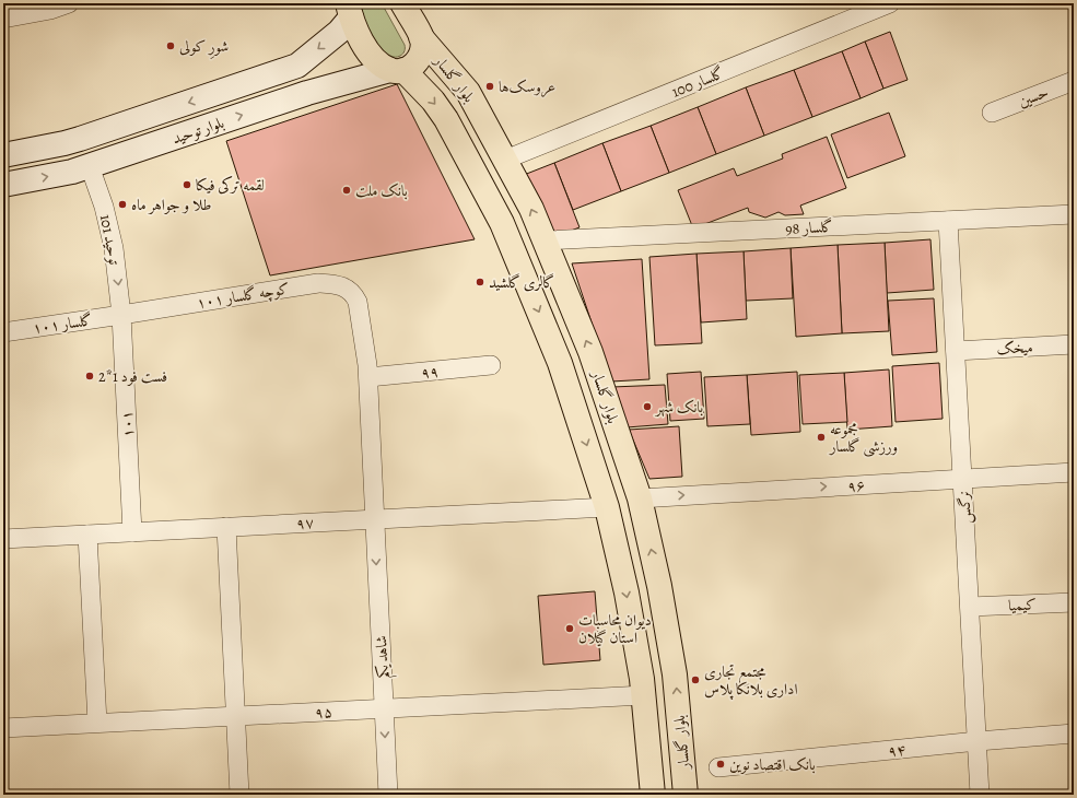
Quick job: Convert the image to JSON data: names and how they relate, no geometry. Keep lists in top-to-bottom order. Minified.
{"streets":{"main road":["بلوار گلسار","بلوار توحید"],"street":["گلسار 100","حسین","گلسار 98","توحید 101","کوچه گلسار ۱۰۱","گلسار ۱۰۱","میخک","۹۹","۱۰۱","۹۶","نرگس","۹۷","کیمیا","شاهد یکم","۹۵","۹۴"]},"crossings":[["بلوار گلسار","گلسار 100"],["بلوار گلسار","بلوار توحید"],["بلوار گلسار","گلسار 98"],["بلوار گلسار","۹۶"],["بلوار گلسار","۹۷"],["بلوار گلسار","۹۵"],["بلوار توحید","توحید 101"],["گلسار 98","نرگس"],["توحید 101","کوچه گلسار ۱۰۱"],["توحید 101","گلسار ۱۰۱"],["توحید 101","۱۰۱"],["کوچه گلسار ۱۰۱","گلسار ۱۰۱"],["کوچه گلسار ۱۰۱","۱۰۱"],["کوچه گلسار ۱۰۱","شاهد یکم"],["گلسار ۱۰۱","۱۰۱"],["میخک","نرگس"],["۹۹","شاهد یکم"],["۱۰۱","۹۷"],["۹۶","نرگس"],["نرگس","کیمیا"],["نرگس","۹۴"],["۹۷","شاهد یکم"],["شاهد یکم","۹۵"]],"one_way":["توحید 101","۹۶"],"places":["شورِ کولی","عروسک‌ها","لقمه ترکی فیکا","بانک ملت","طلا و جواهر ماه","گالری گلشید","فست فود 1*2","بانک شهر","مجموعه ورزشی گلسار","دیوان محاسبات استان گیلان","مجتمع تجاری اداری بلانکا پلاس","بانک اقتصاد نوین"]}
